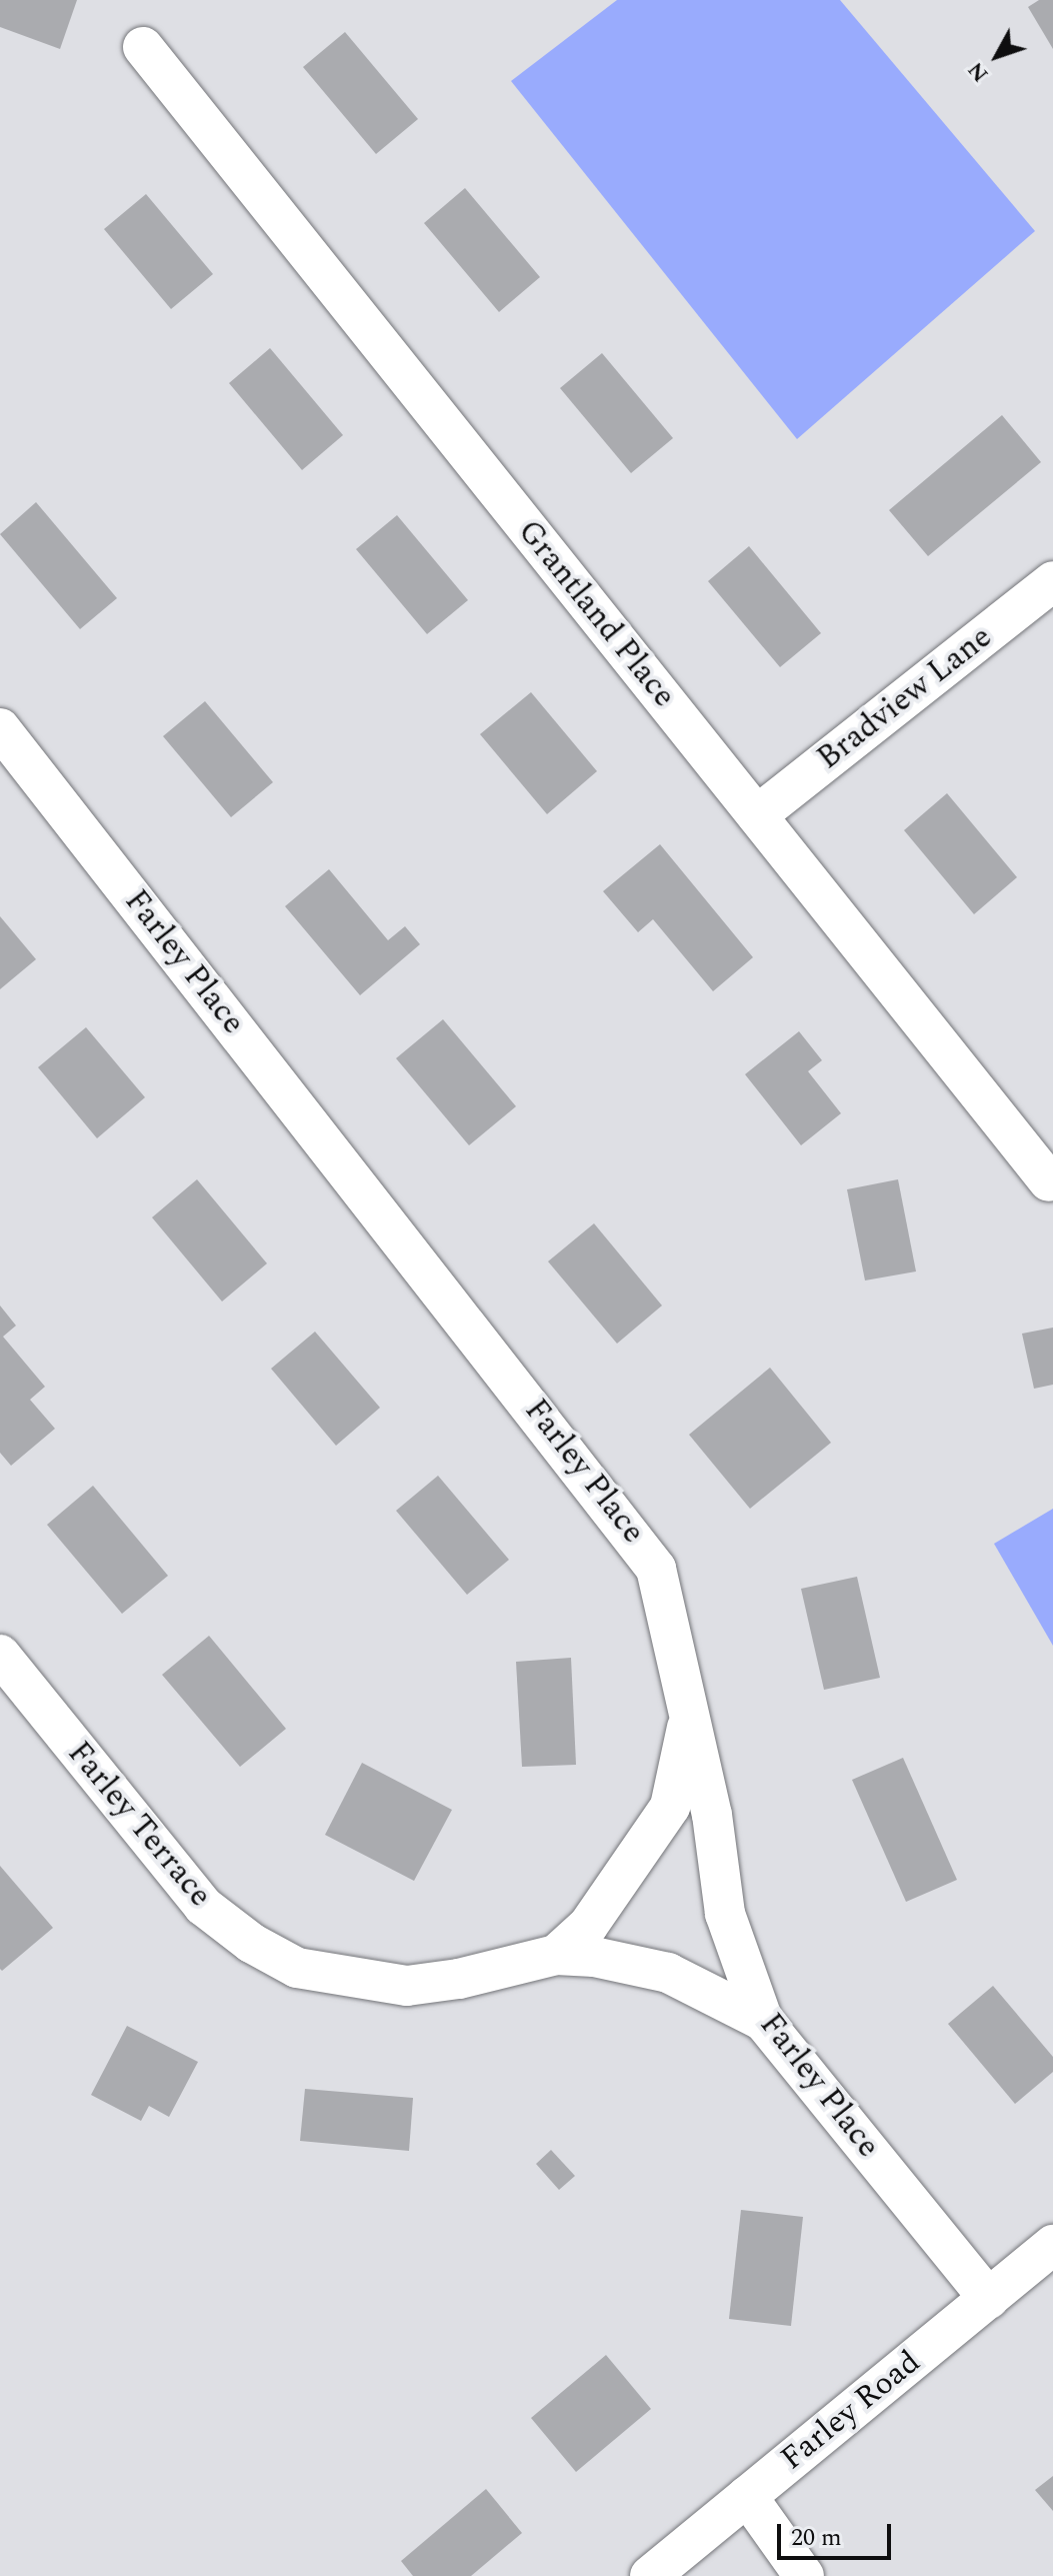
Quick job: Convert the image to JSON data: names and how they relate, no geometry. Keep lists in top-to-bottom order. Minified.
{"streets":{"street":["Grantland Place","Bradview Lane","Farley Place","Farley Terrace","Farley Road"]},"crossings":[["Grantland Place","Bradview Lane"],["Farley Place","Farley Terrace"],["Farley Place","Farley Road"]],"scale_bar":"20 m","north":"bottom left"}
